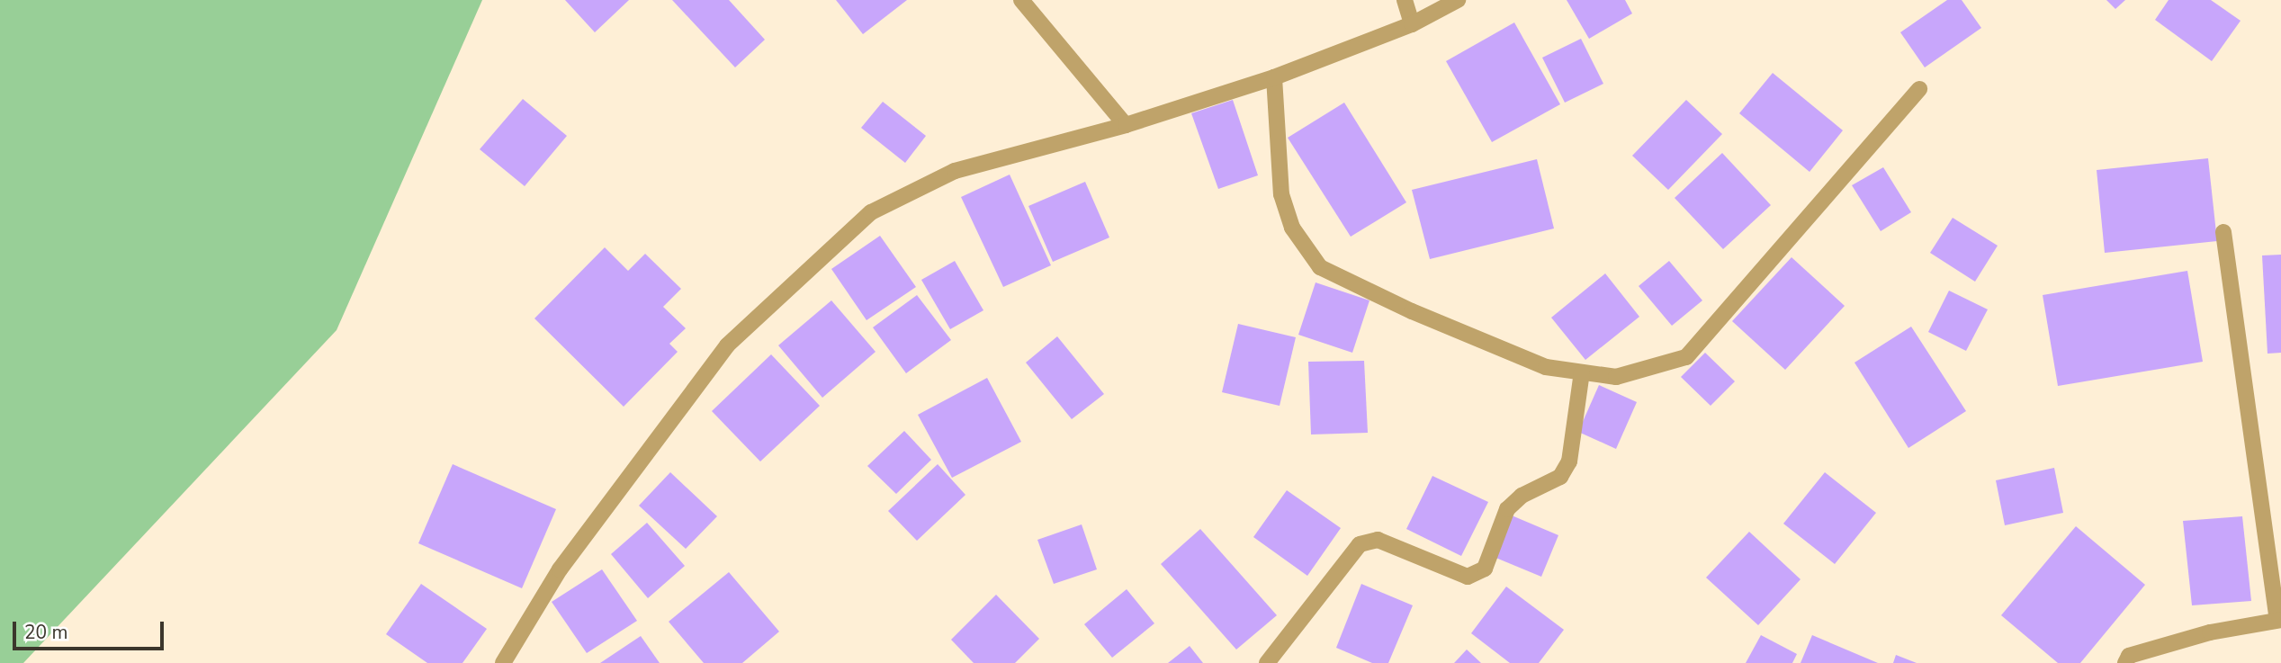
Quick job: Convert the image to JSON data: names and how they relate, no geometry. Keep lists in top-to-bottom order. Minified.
{"scale_bar":"20 m"}
